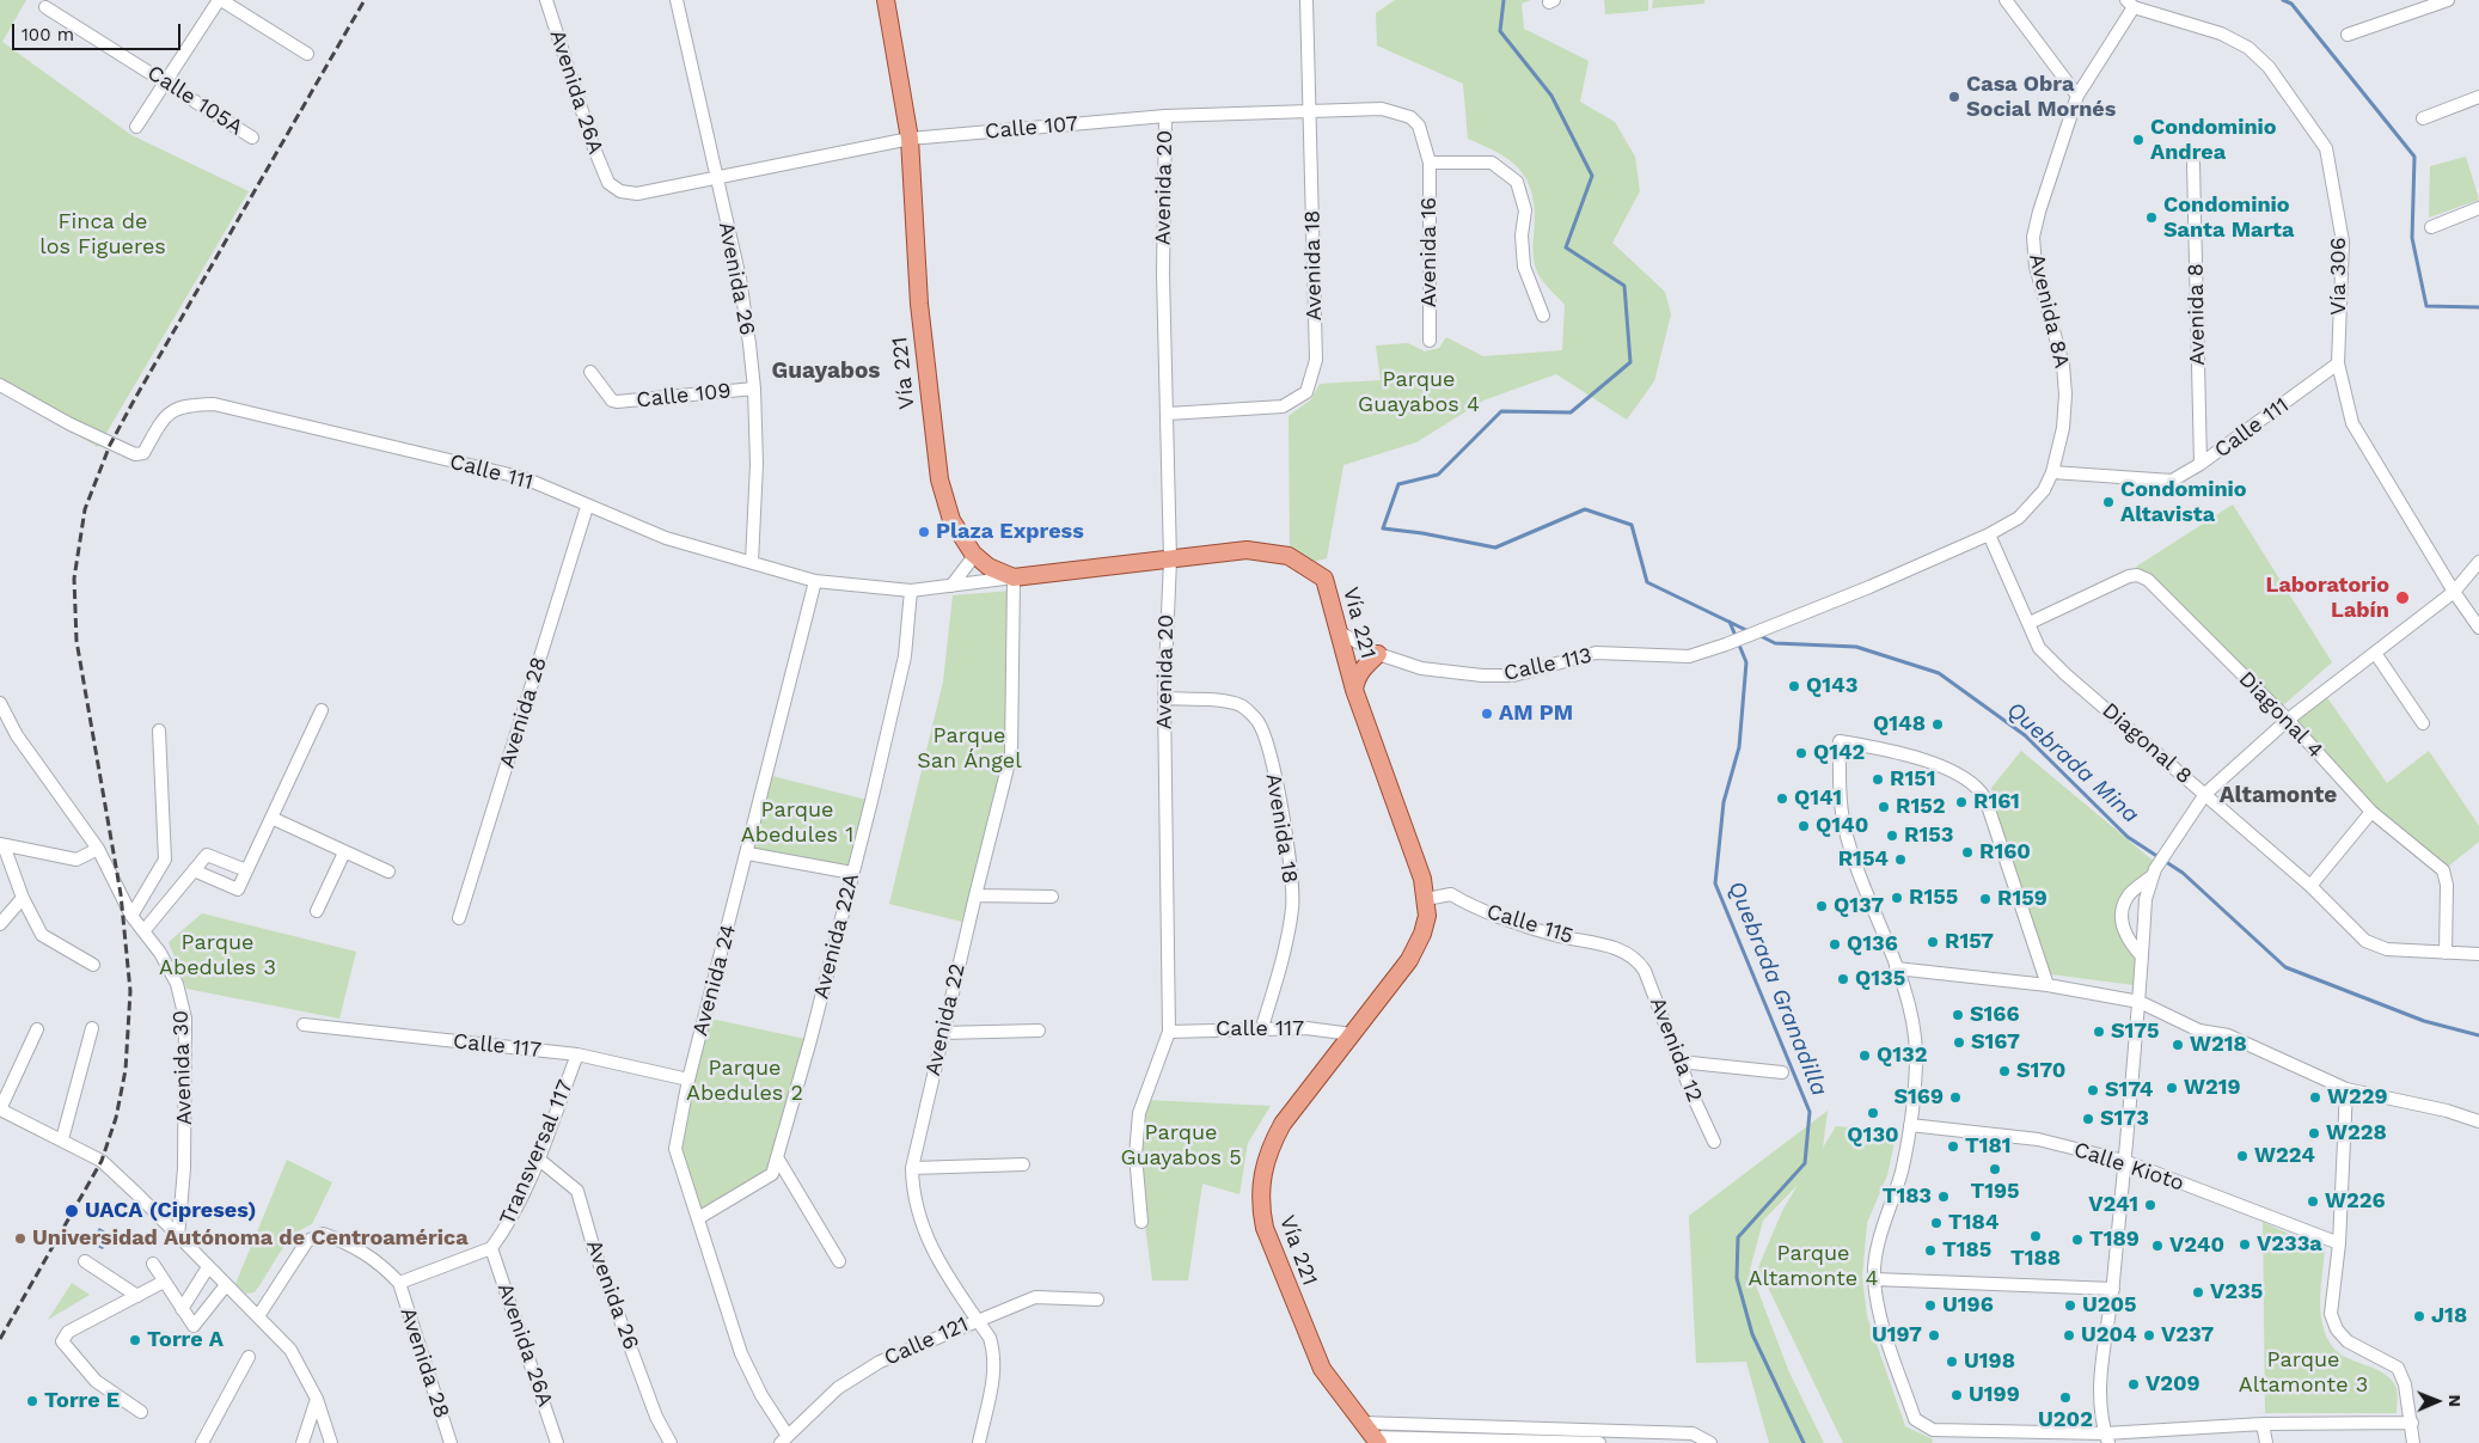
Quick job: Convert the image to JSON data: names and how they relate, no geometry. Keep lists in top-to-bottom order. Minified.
{"streets":{"main road":["Vía 221"],"street":["Avenida 26A","Calle 105A","Calle 107","Avenida 20","Avenida 16","Avenida 18","Vía 306","Avenida 26","Avenida 8A","Avenida 8","Calle 109","Calle 111","Calle 113","Avenida 28","Diagonal 4","Diagonal 8","Calle 115","Avenida 22A","Avenida 24","Avenida 22","Calle 117","Avenida 12","Avenida 30","Transversal 117","Calle Kioto","Calle 121"]},"crossings":[["Avenida 26A","Calle 107"],["Avenida 26A","Transversal 117"],["Calle 107","Avenida 20"],["Calle 107","Avenida 16"],["Calle 107","Avenida 18"],["Calle 107","Avenida 26"],["Calle 107","Vía 221"],["Avenida 20","Avenida 18"],["Avenida 20","Vía 221"],["Avenida 20","Calle 117"],["Avenida 18","Calle 117"],["Vía 306","Avenida 8A"],["Vía 306","Calle 111"],["Avenida 26","Calle 109"],["Avenida 26","Calle 111"],["Avenida 26","Transversal 117"],["Avenida 8A","Calle 111"],["Avenida 8A","Calle 113"],["Avenida 8A","Diagonal 8"],["Avenida 8","Calle 111"],["Vía 221","Calle 111"],["Vía 221","Calle 113"],["Vía 221","Calle 115"],["Vía 221","Avenida 22"],["Vía 221","Calle 117"],["Calle 111","Avenida 28"],["Calle 111","Avenida 22A"],["Calle 111","Avenida 24"],["Calle 111","Avenida 22"],["Calle 113","Diagonal 8"],["Diagonal 4","Diagonal 8"],["Calle 115","Avenida 12"],["Avenida 22A","Avenida 24"],["Avenida 24","Calle 117"],["Avenida 24","Calle 121"],["Avenida 22","Calle 121"],["Calle 117","Transversal 117"]],"districts":["Guayabos","Altamonte"],"water":["Quebrada Mina","Quebrada Granadilla"],"parks":["Finca de los Figueres","Parque Guayabos 4","Parque San Ángel","Parque Abedules 1","Parque Abedules 3","Parque Abedules 2","Parque Guayabos 5","Parque Altamonte 4","Parque Altamonte 3"],"places":["Casa Obra Social Mornés","Condominio Andrea","Condominio Santa Marta","Condominio Altavista","Plaza Express","Laboratorio Labín","Q143","AM PM","Q148","Q142","R151","Q141","R161","R152","Q140","R153","R160","R154","R155","R159","Q137","R157","Q136","Q135","S166","S175","S167","W218","Q132","S170","W219","S174","S169","W229","Q130","S173","W228","T181","W224","T195","T183","W226","V241","UACA (Cipreses)","T184","T188","Universidad Autónoma de Centroamérica","T189","V233a","V240","T185","V235","U196","U205","J18","U197","U204","V237","Torre A","U198","V209","U199","U202","Torre E"],"scale_bar":"100 m","north":"right"}
